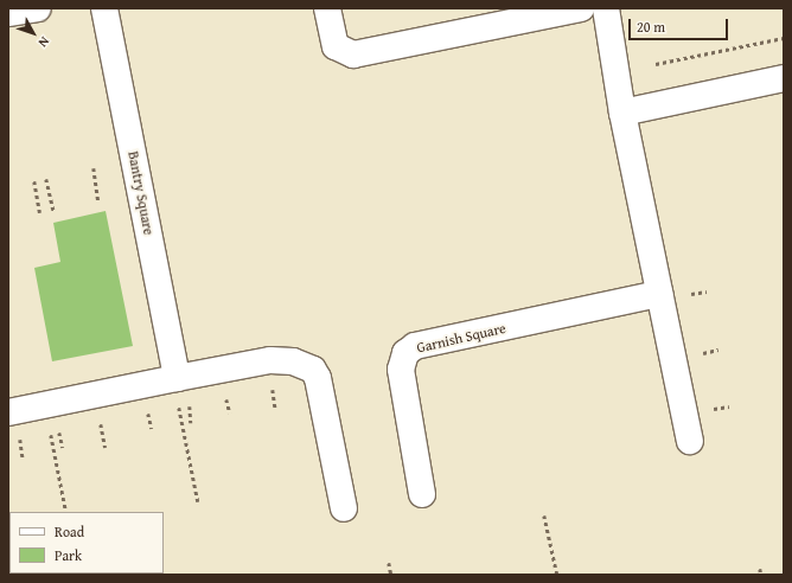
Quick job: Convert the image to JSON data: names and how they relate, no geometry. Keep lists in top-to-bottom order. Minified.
{"streets":{"street":["Bantry Square","Garnish Square"]},"legend":["Road","Park"],"scale_bar":"20 m","north":"bottom right"}
